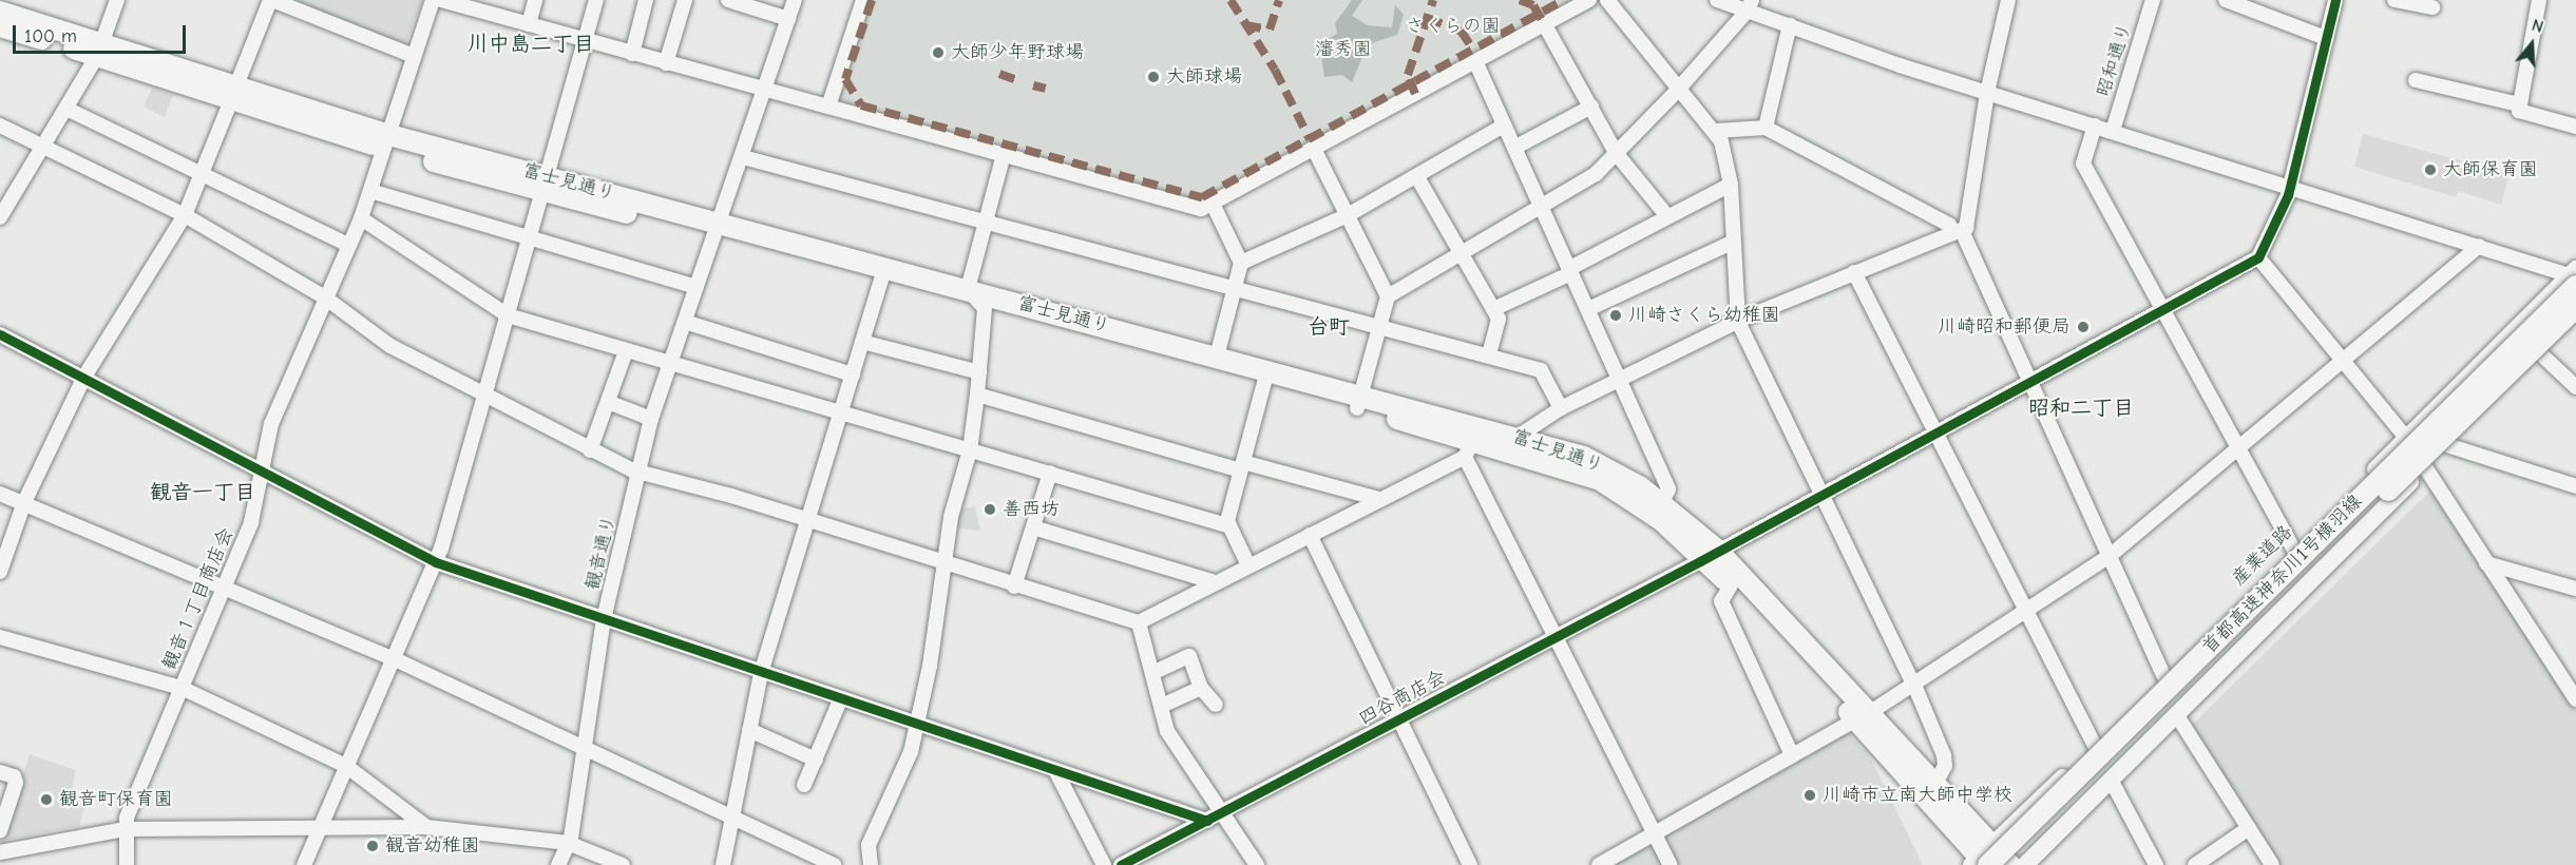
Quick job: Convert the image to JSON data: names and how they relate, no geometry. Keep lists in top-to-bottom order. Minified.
{"streets":{"highway":["富士見通り","首都高速神奈川1号横羽線"],"main road":["産業道路"],"street":["昭和通り","観音通り","観音１丁目商店会","四谷商店会"]},"crossings":[["富士見通り","観音通り"],["富士見通り","産業道路"],["富士見通り","首都高速神奈川1号横羽線"],["富士見通り","観音１丁目商店会"],["富士見通り","四谷商店会"],["産業道路","首都高速神奈川1号横羽線"]],"districts":["川中島二丁目","台町","昭和二丁目","観音一丁目"],"parks":["さくらの園","瀋秀園"],"places":["大師少年野球場","大師球場","大師保育園","川崎さくら幼稚園","川崎昭和郵便局","善西坊","川崎市立南大師中学校","観音町保育園","観音幼稚園"],"scale_bar":"100 m","north":"top"}
